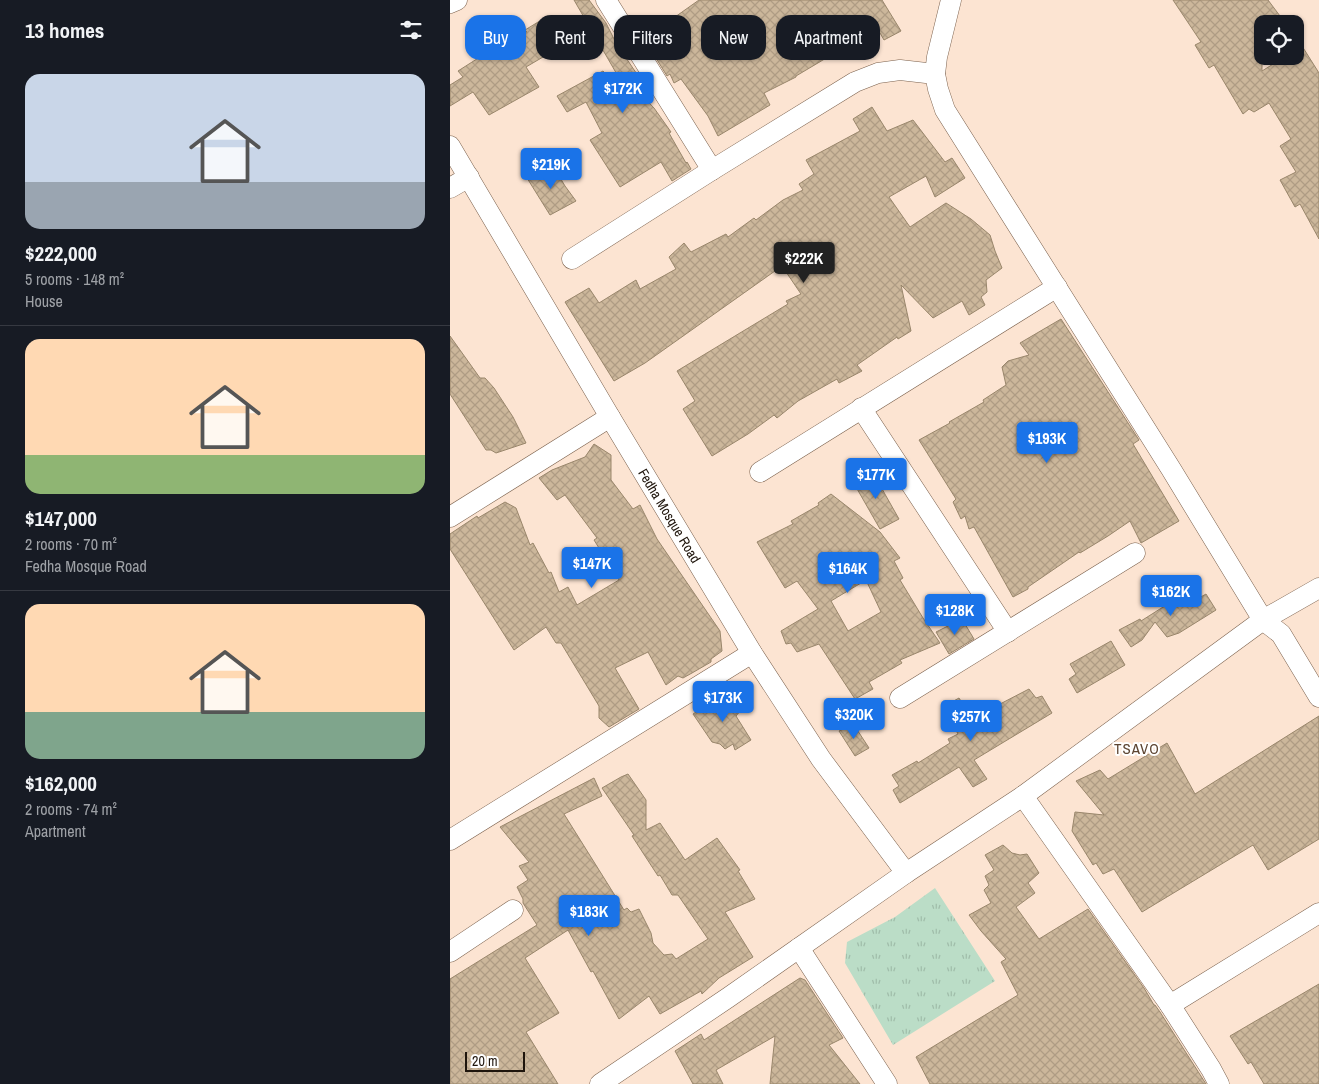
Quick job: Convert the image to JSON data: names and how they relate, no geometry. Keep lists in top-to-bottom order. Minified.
{"streets":{"street":["Fedha Mosque Road"]},"districts":["TSAVO"],"scale_bar":"20 m","page":{"heading":"13 homes","chip":["Buy","Rent","Filters","New","Apartment"],"list":[{"name":"$222,000","note":"5 rooms · 148 m² · House"},{"name":"$147,000","note":"2 rooms · 70 m² · Fedha Mosque Road"},{"name":"$162,000","note":"2 rooms · 74 m² · Apartment"}],"price":["$172K","$219K","$222K","$193K","$177K","$147K","$164K","$162K","$128K","$173K","$320K","$257K","$183K"],"scale":"20 m"}}
